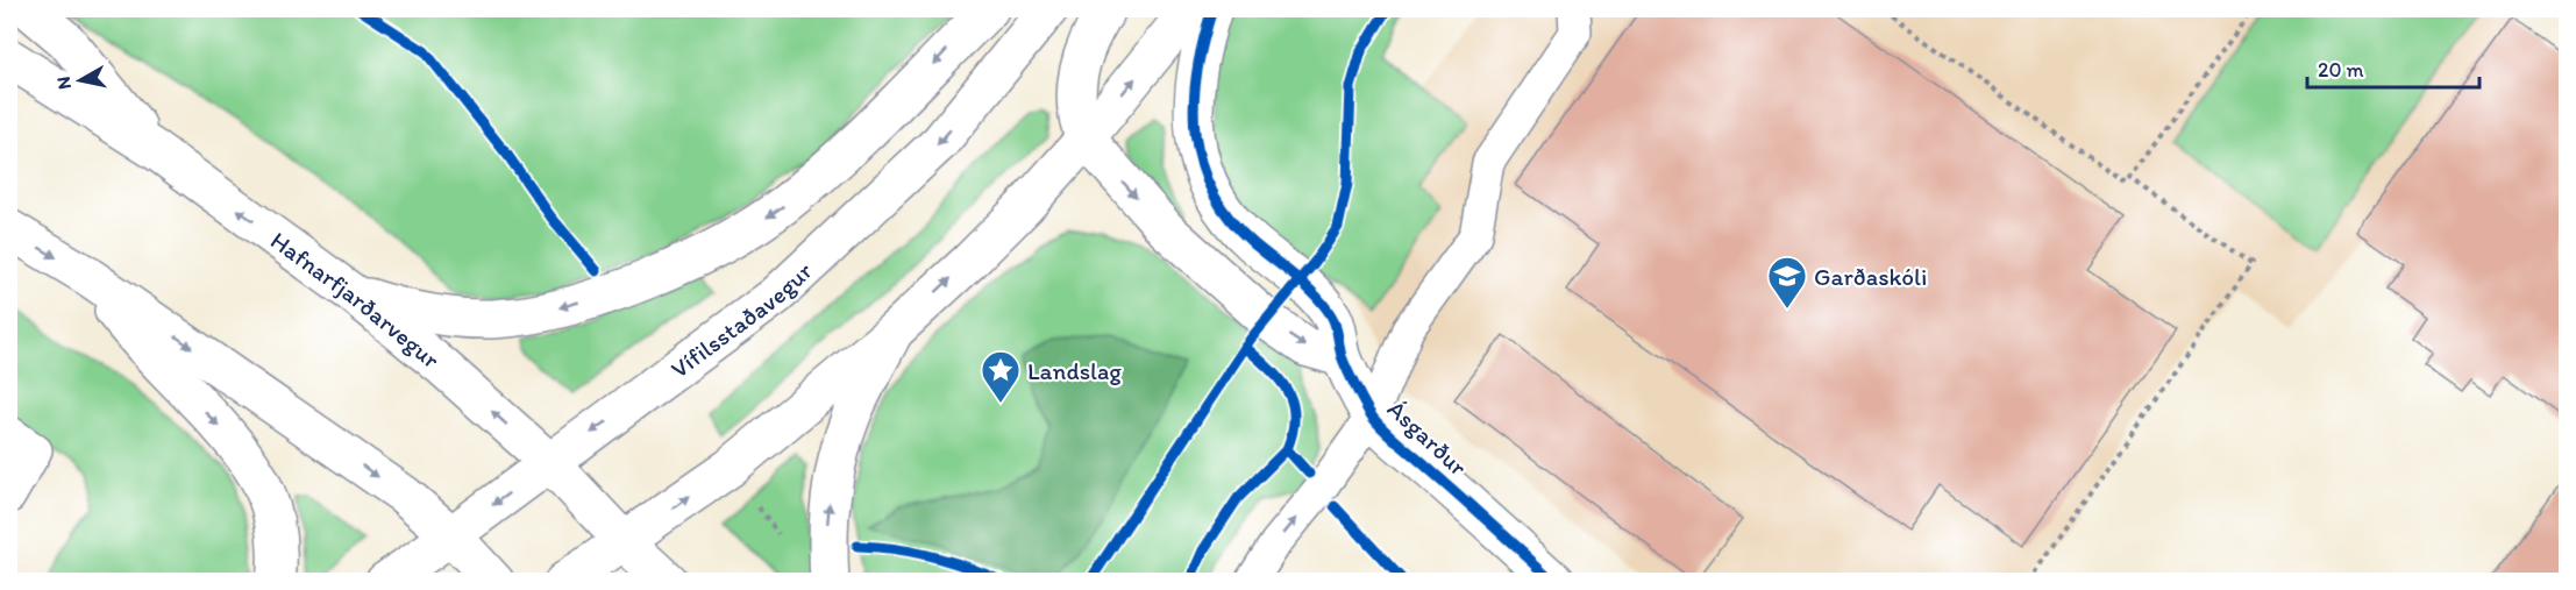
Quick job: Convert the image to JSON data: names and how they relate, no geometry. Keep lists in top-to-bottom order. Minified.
{"streets":{"main road":["Hafnarfjarðarvegur","Vífilsstaðavegur","Ásgarður"]},"crossings":[["Hafnarfjarðarvegur","Vífilsstaðavegur"]],"places":{"school or university":["Garðaskóli"],"place":["Landslag"]},"scale_bar":"20 m","north":"left"}
